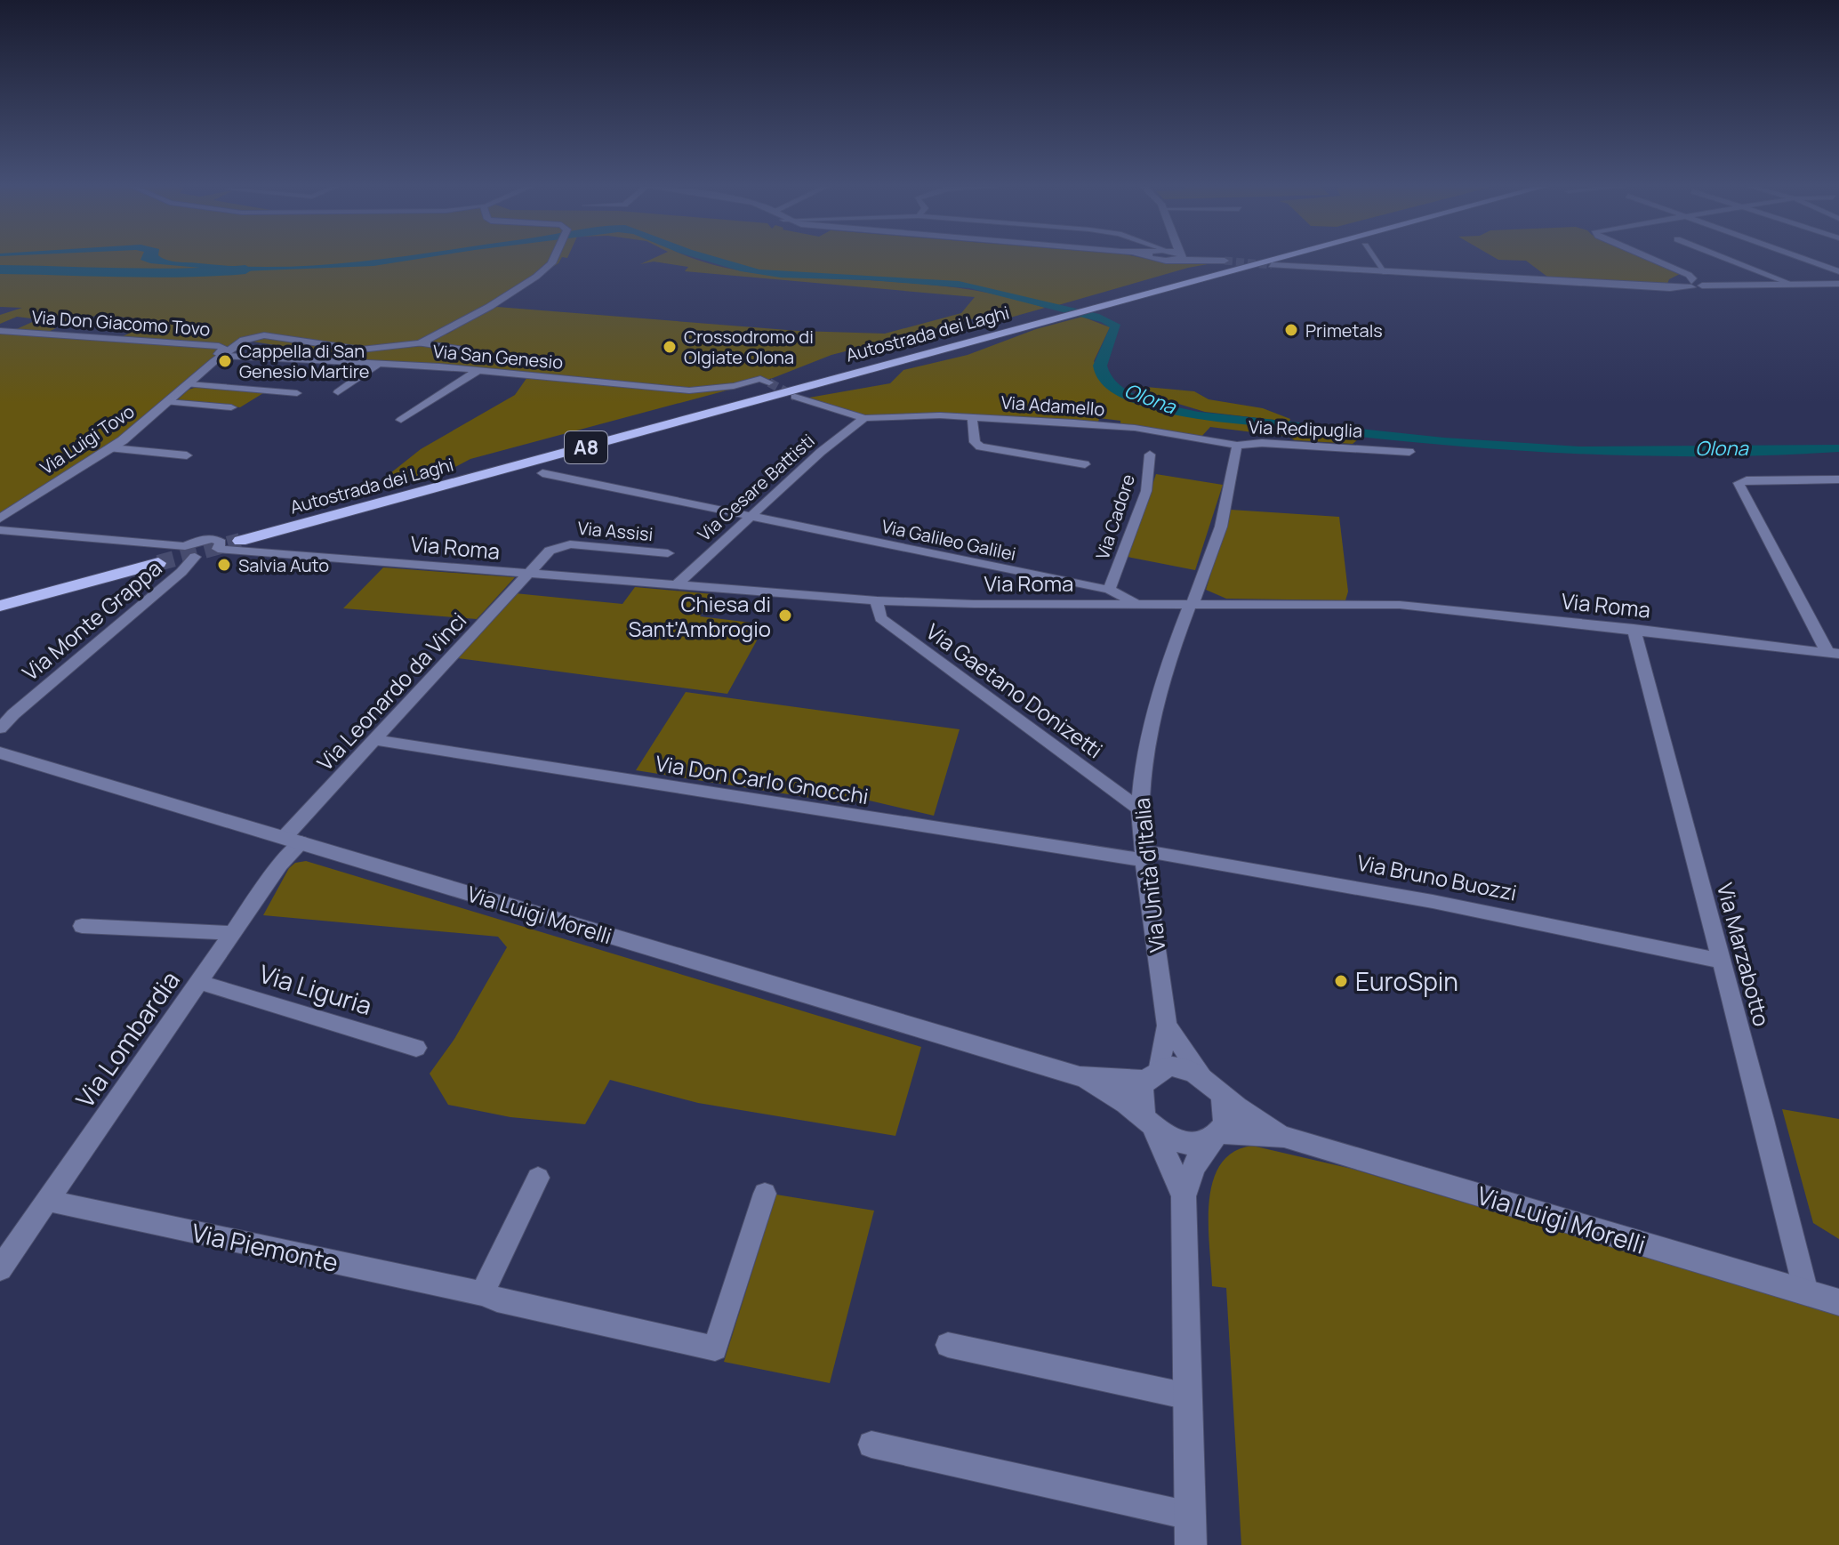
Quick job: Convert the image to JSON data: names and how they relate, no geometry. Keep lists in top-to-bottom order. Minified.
{"streets":{"highway":["Autostrada dei Laghi","A8"],"street":["Via Don Giacomo Tovo","Via San Genesio","Via Adamello","Via Redipuglia","Via Luigi Tovo","Via Cesare Battisti","Via Cadore","Via Assisi","Via Galileo Galilei","Via Roma","Via Monte Grappa","Via Gaetano Donizetti","Via Leonardo da Vinci","Via Don Carlo Gnocchi","Via Unità d'Italia","Via Bruno Buozzi","Via Luigi Morelli","Via Marzabotto","Via Liguria","Via Lombardia","Via Piemonte"]},"crossings":[["Via Don Giacomo Tovo","Via San Genesio"],["Via Don Giacomo Tovo","Via Luigi Tovo"],["Via San Genesio","Via Luigi Tovo"],["Via Adamello","Via Redipuglia"],["Via Adamello","Via Cesare Battisti"],["Via Redipuglia","Via Roma"],["Via Redipuglia","Via Unità d'Italia"],["Via Cesare Battisti","Via Galileo Galilei"],["Via Cesare Battisti","Via Roma"],["Via Cadore","Via Galileo Galilei"],["Via Assisi","Via Roma"],["Via Assisi","Via Leonardo da Vinci"],["Via Galileo Galilei","Via Roma"],["Via Roma","Via Monte Grappa"],["Via Roma","Via Gaetano Donizetti"],["Via Roma","Via Leonardo da Vinci"],["Via Roma","Via Unità d'Italia"],["Via Roma","Via Marzabotto"],["Via Gaetano Donizetti","Via Unità d'Italia"],["Via Leonardo da Vinci","Via Don Carlo Gnocchi"],["Via Leonardo da Vinci","Via Luigi Morelli"],["Via Leonardo da Vinci","Via Lombardia"],["Via Don Carlo Gnocchi","Via Unità d'Italia"],["Via Don Carlo Gnocchi","Via Bruno Buozzi"],["Via Unità d'Italia","Via Bruno Buozzi"],["Via Unità d'Italia","Via Luigi Morelli"],["Via Bruno Buozzi","Via Marzabotto"],["Via Luigi Morelli","Via Marzabotto"],["Via Luigi Morelli","Via Lombardia"],["Via Liguria","Via Lombardia"],["Via Lombardia","Via Piemonte"]],"water":["Olona"],"places":["Primetals","Crossodromo di Olgiate Olona","Cappella di San Genesio Martire","Salvia Auto","Chiesa di Sant'Ambrogio","EuroSpin"]}
